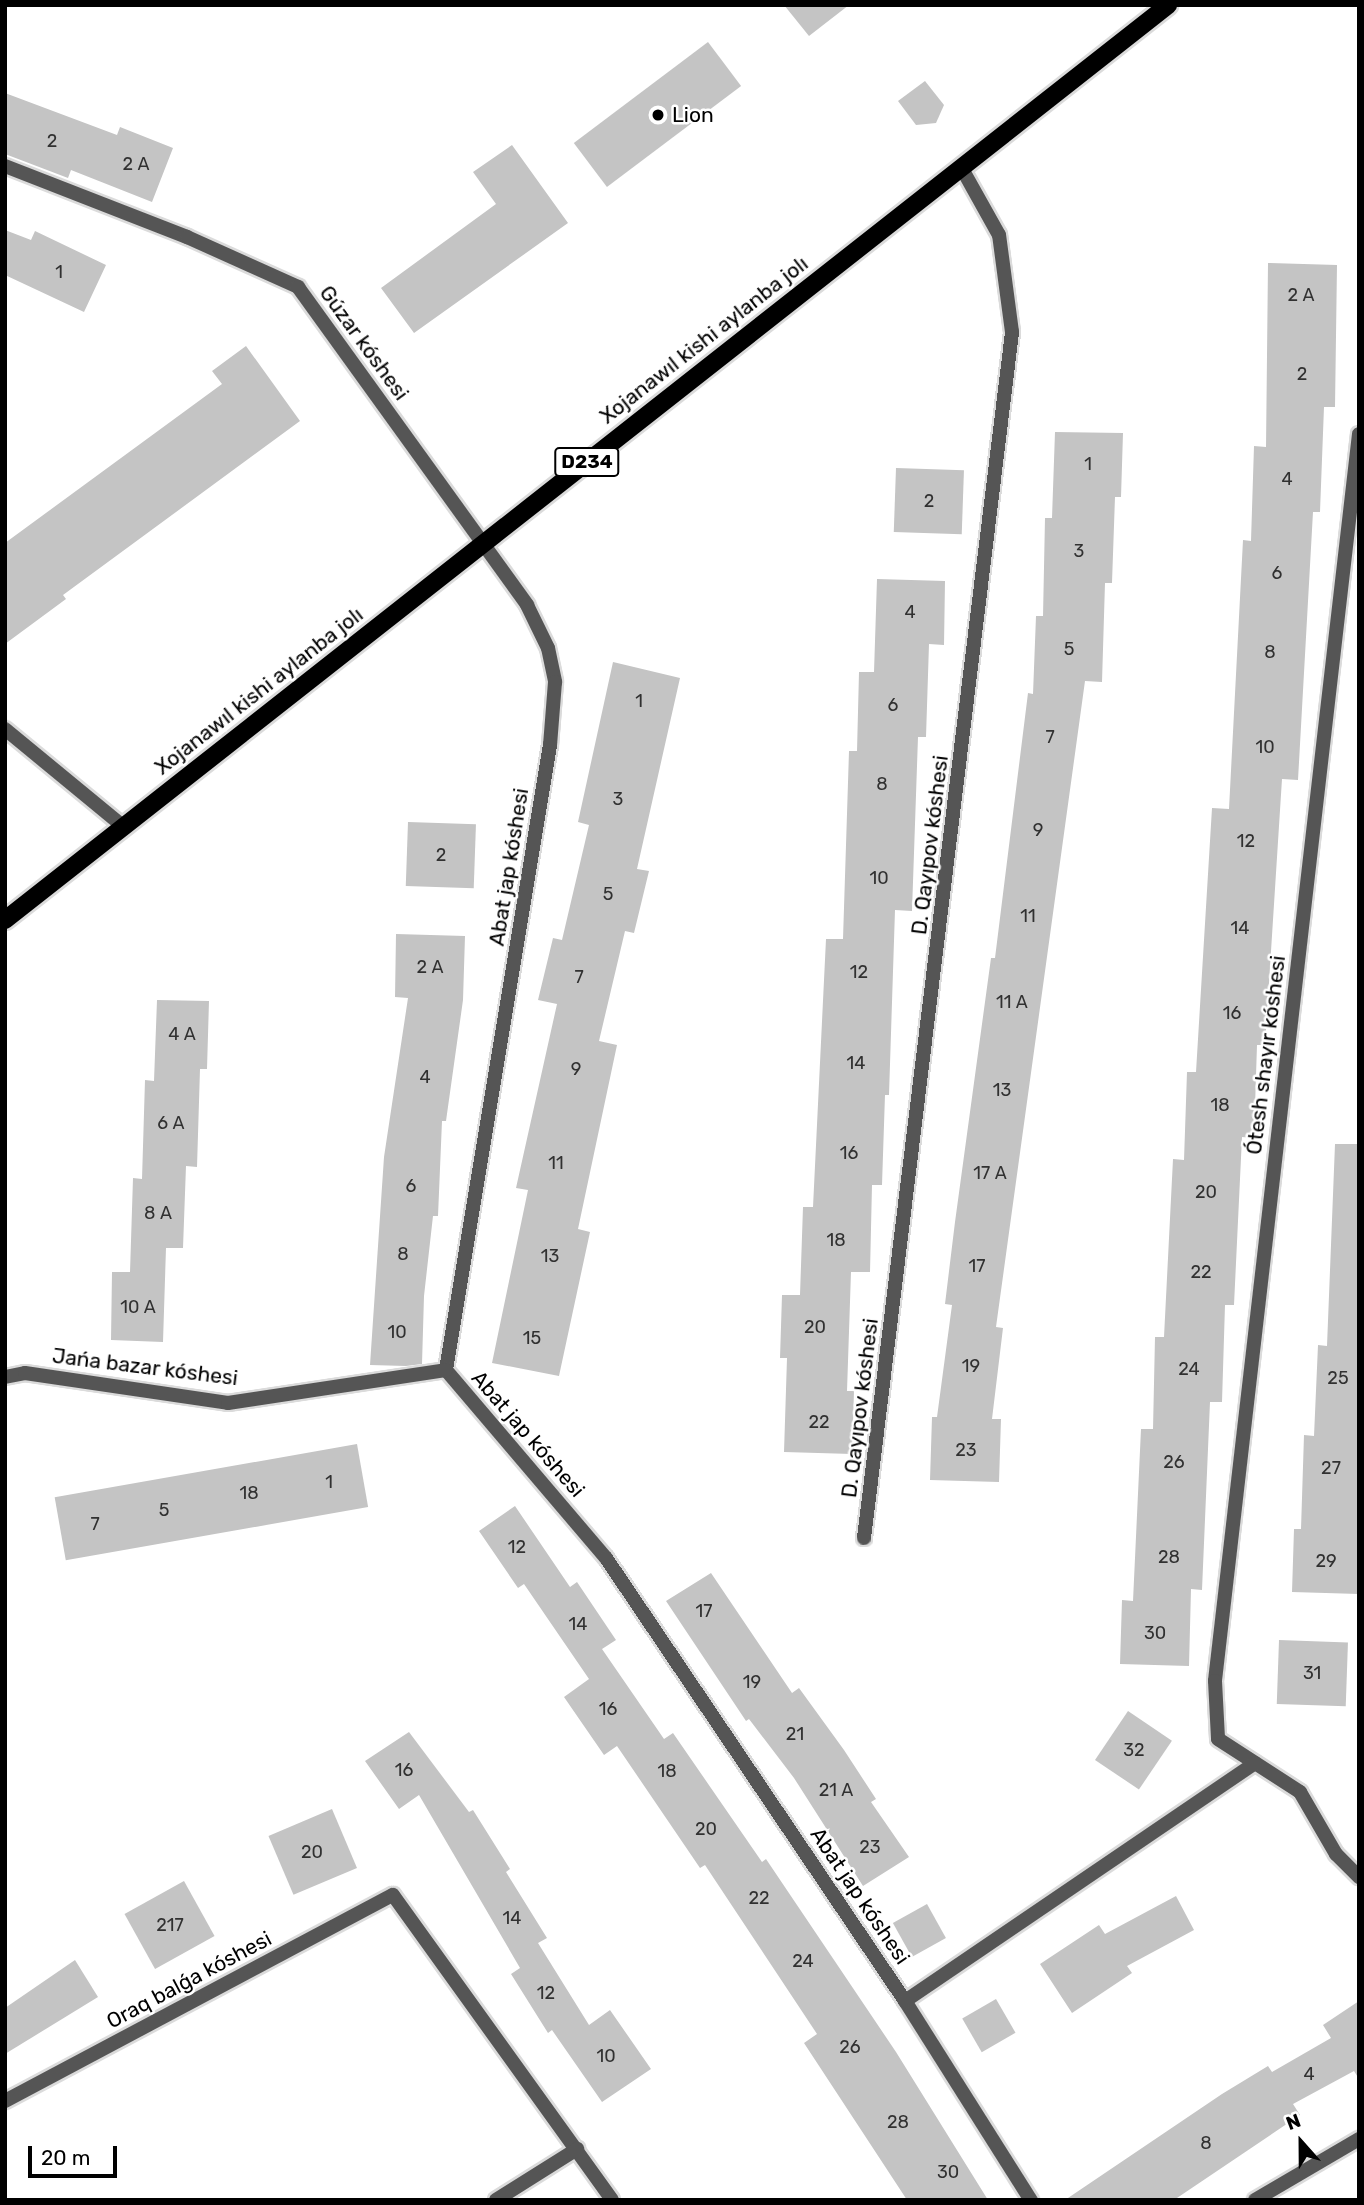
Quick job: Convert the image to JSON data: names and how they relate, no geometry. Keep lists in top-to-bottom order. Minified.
{"streets":{"main road":["Xojanawıl kishi aylanba jolı","D234"],"street":["Gúzar kóshesi","D. Qayıpov kóshesi","Abat jap kóshesi","Ótesh shayır kóshesi","Jańa bazar kóshesi","Oraq balǵa kóshesi"]},"crossings":[["Xojanawıl kishi aylanba jolı","Gúzar kóshesi"],["Xojanawıl kishi aylanba jolı","D. Qayıpov kóshesi"],["Xojanawıl kishi aylanba jolı","Abat jap kóshesi"],["Gúzar kóshesi","Abat jap kóshesi"],["Abat jap kóshesi","Jańa bazar kóshesi"]],"places":["Lion"],"house_numbers":["2","2 А","1","2 А","2","1","4","2","3","6","4","5","8","1","6","7","10","8","3","9","12","2","10","5","11","14","2 А","12","7","11 А","16","4 А","14","9","4","13","18","6 А","16","11","17 А","6","20","8 А","18","8","13","17","22","10 А","20","10","15","19","24","25","22","23","26","27","1","18","5","7","12","28","29","17","14","30","31","19","16","21","32","16","18","21 А","20","23","20","22","14","217","24","12","26","10","4","28","8","30"],"scale_bar":"20 m","north":"top"}
